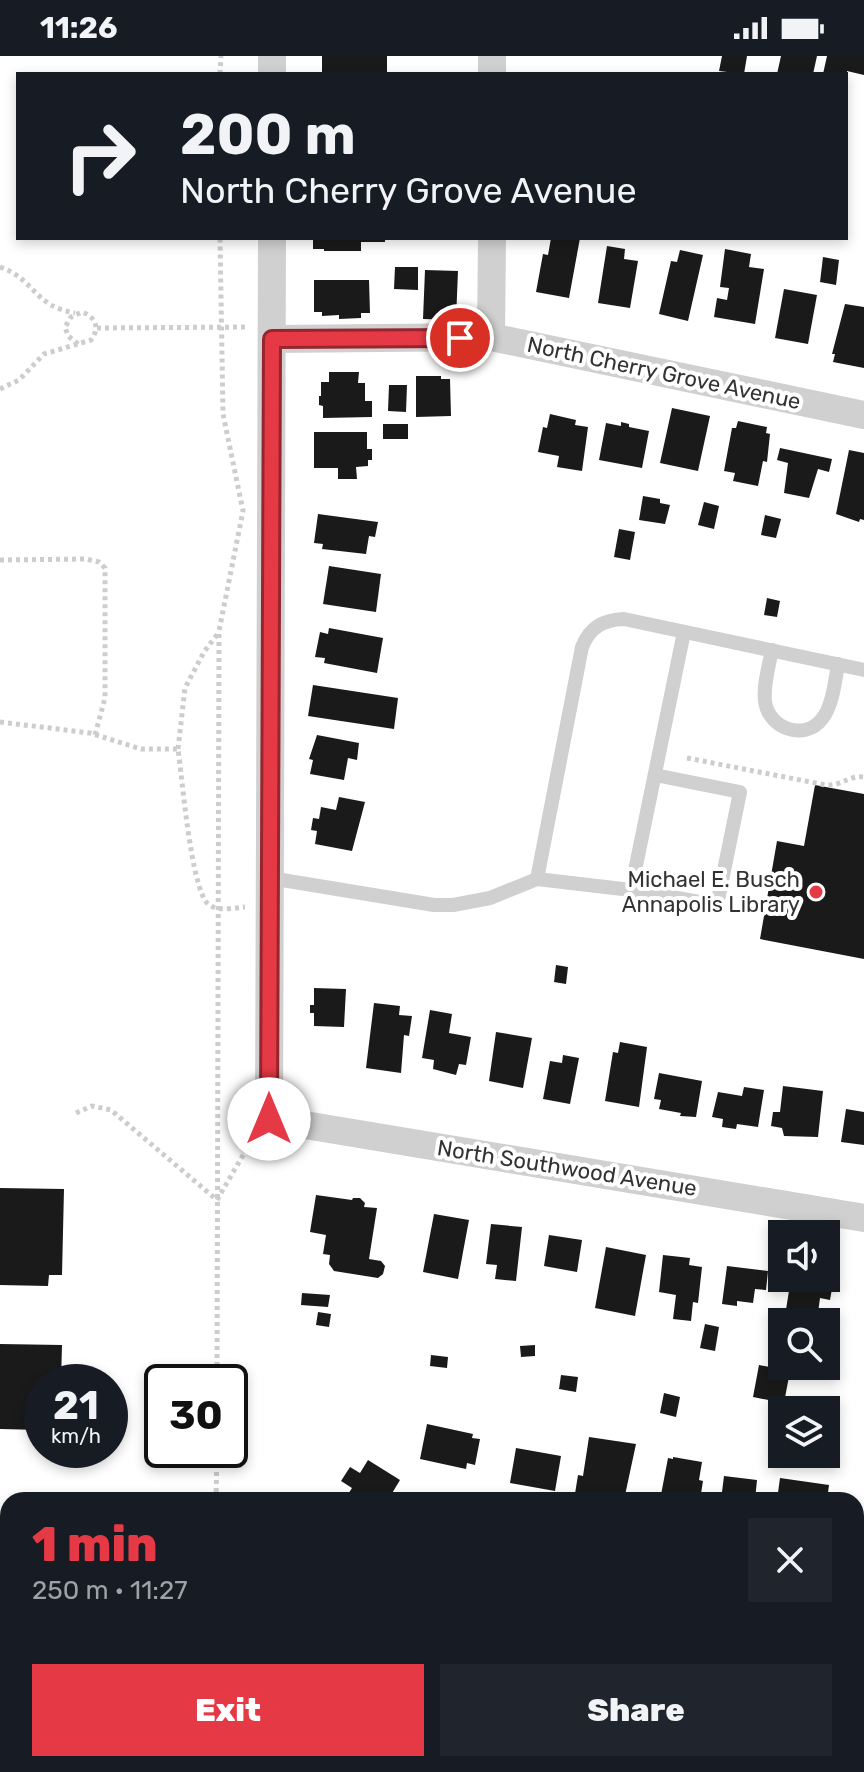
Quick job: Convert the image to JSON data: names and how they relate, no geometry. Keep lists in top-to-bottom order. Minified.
{"streets":{"street":["North Cherry Grove Avenue","North Southwood Avenue"]},"places":["Michael E. Busch Annapolis Library"],"page":{"status":"11:26","turn":["200 m","North Cherry Grove Avenue"],"speed":"21 km/h","limit":"30","heading":["1 min","250 m · 11:27"],"buttons":["Exit","Share"]}}
